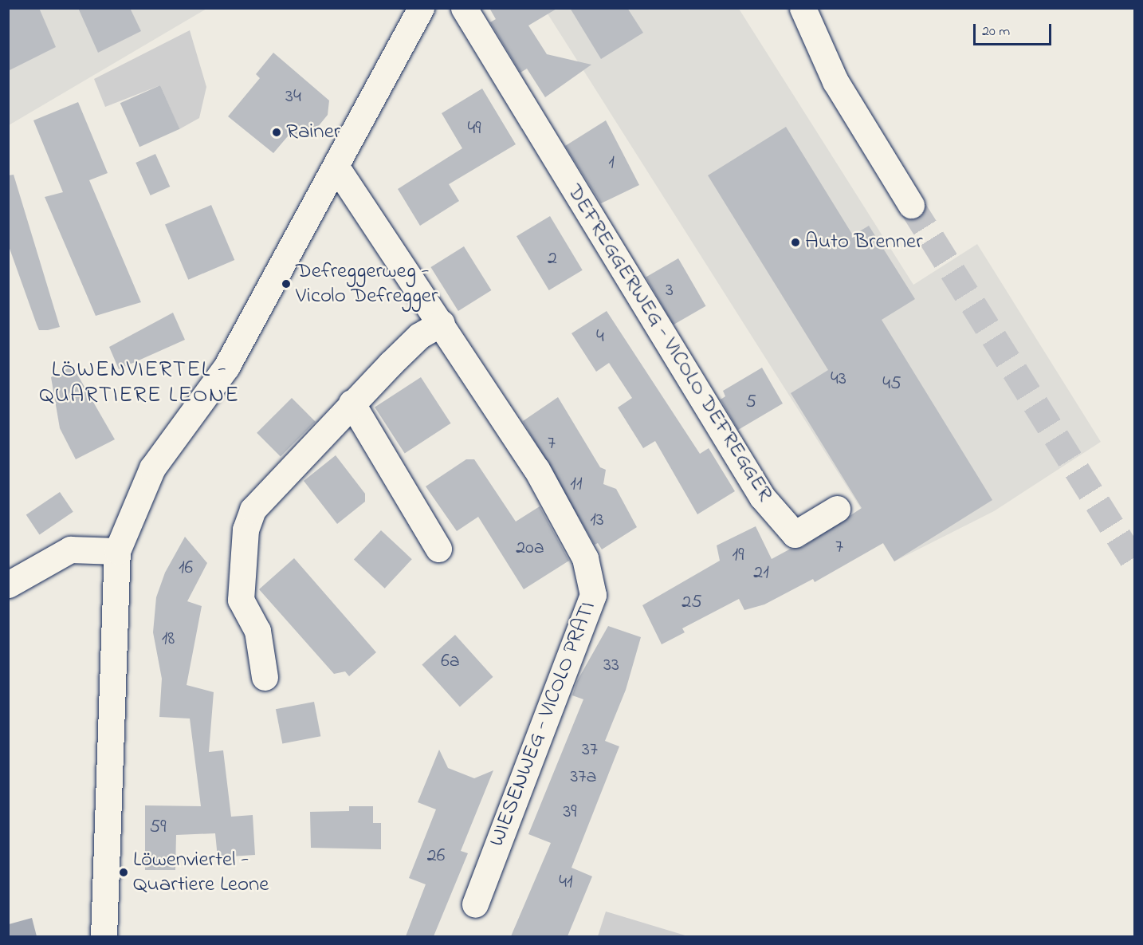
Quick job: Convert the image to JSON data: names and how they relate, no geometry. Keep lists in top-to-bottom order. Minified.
{"streets":{"street":["DEFREGGERWEG - VICOLO DEFREGGER","WIESENWEG - VICOLO PRATI"]},"districts":["LÖWENVIERTEL - QUARTIERE LEONE"],"places":["Rainer","Auto Brenner","Defreggerweg - Vicolo Defregger","Löwenviertel - Quartiere Leone"],"house_numbers":["34","49","1","2","3","4","43","45","5","7","11","13","7","20a","19","16","21","25","18","6a","33","37","37a","39","59","26","41"],"scale_bar":"20 m"}
